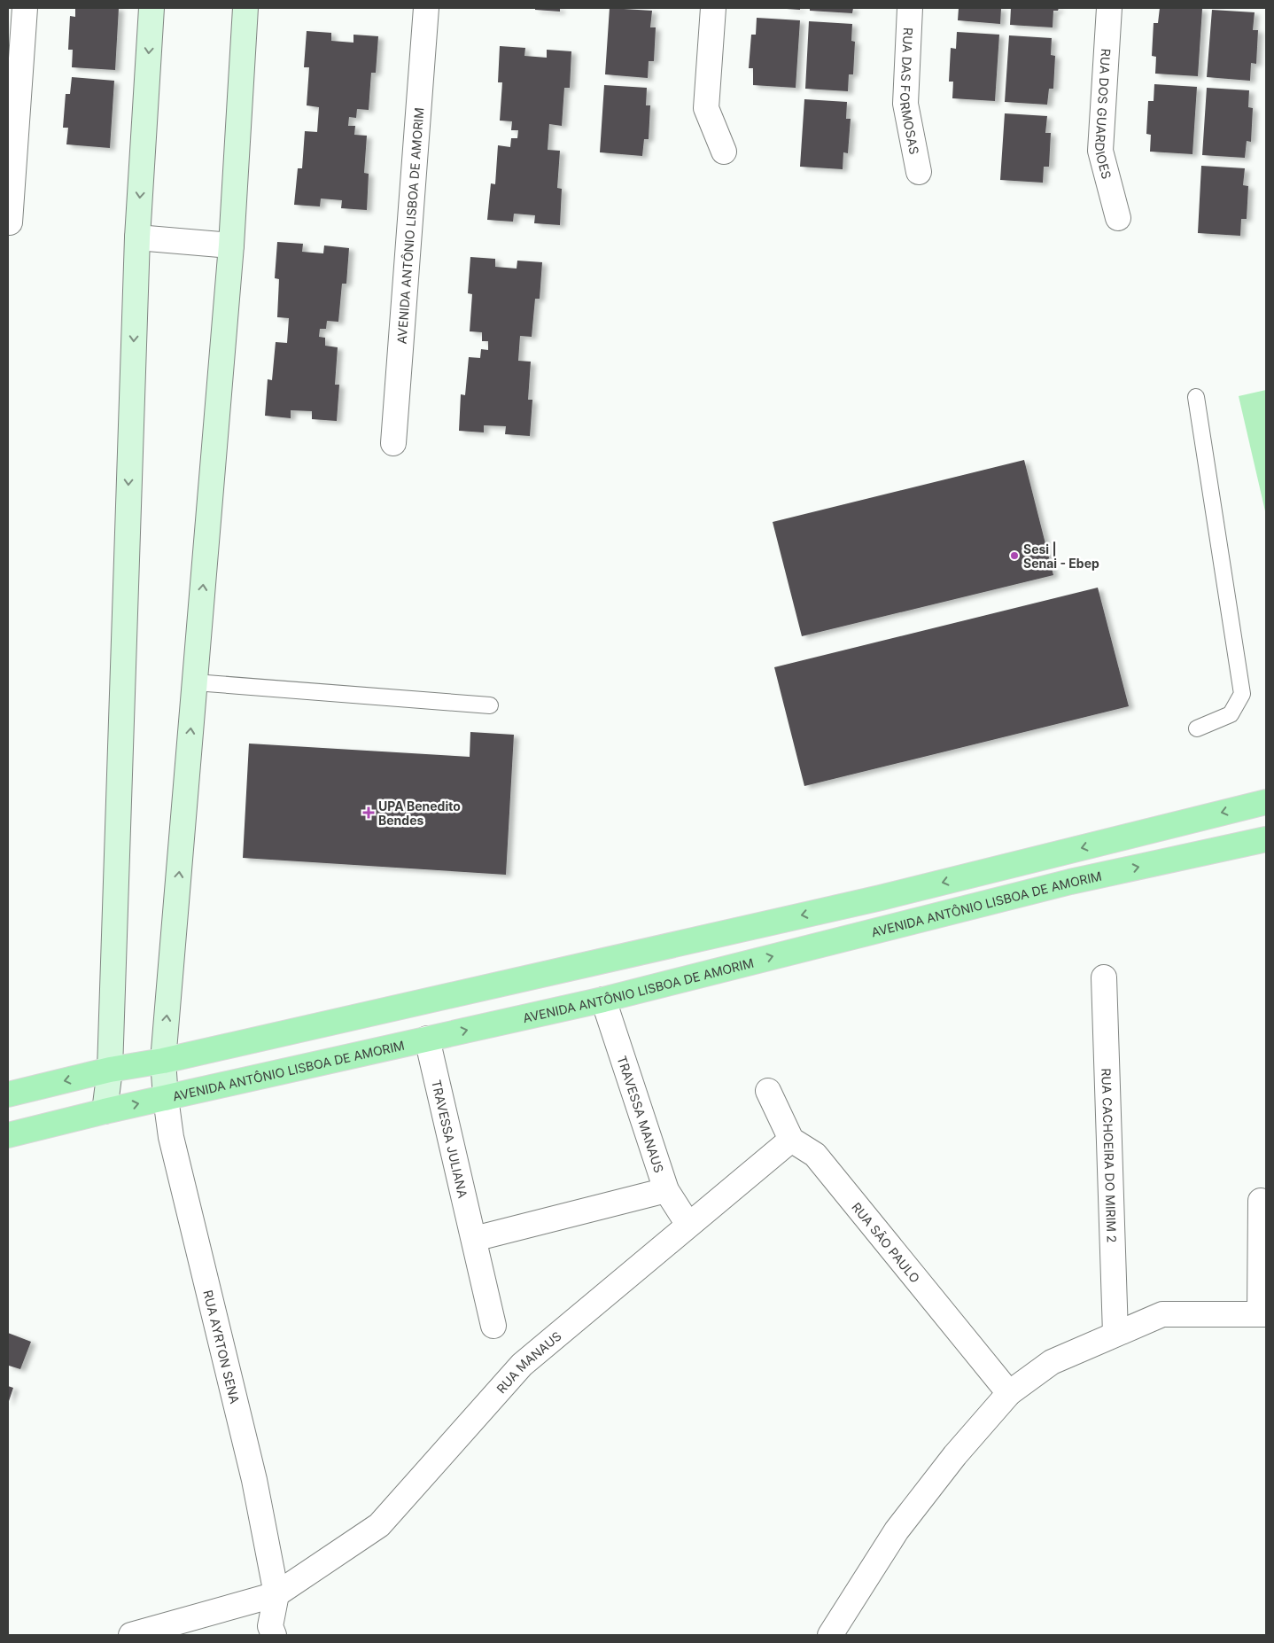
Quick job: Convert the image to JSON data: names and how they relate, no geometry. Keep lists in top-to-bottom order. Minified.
{"streets":{"main road":["AVENIDA ANTÔNIO LISBOA DE AMORIM"],"street":["RUA DAS FORMOSAS","RUA DOS GUARDIOES","TRAVESSA MANAUS","TRAVESSA JULIANA","RUA CACHOEIRA DO MIRIM 2","RUA SÃO PAULO","RUA AYRTON SENA","RUA MANAUS"]},"crossings":[["AVENIDA ANTÔNIO LISBOA DE AMORIM","TRAVESSA MANAUS"],["AVENIDA ANTÔNIO LISBOA DE AMORIM","TRAVESSA JULIANA"],["AVENIDA ANTÔNIO LISBOA DE AMORIM","RUA AYRTON SENA"],["TRAVESSA MANAUS","RUA MANAUS"],["RUA SÃO PAULO","RUA MANAUS"],["RUA AYRTON SENA","RUA MANAUS"]],"one_way":["AVENIDA ANTÔNIO LISBOA DE AMORIM"],"places":{"other":["Sesi | Senai - Ebep"],"health":["UPA Benedito Bendes"]}}
